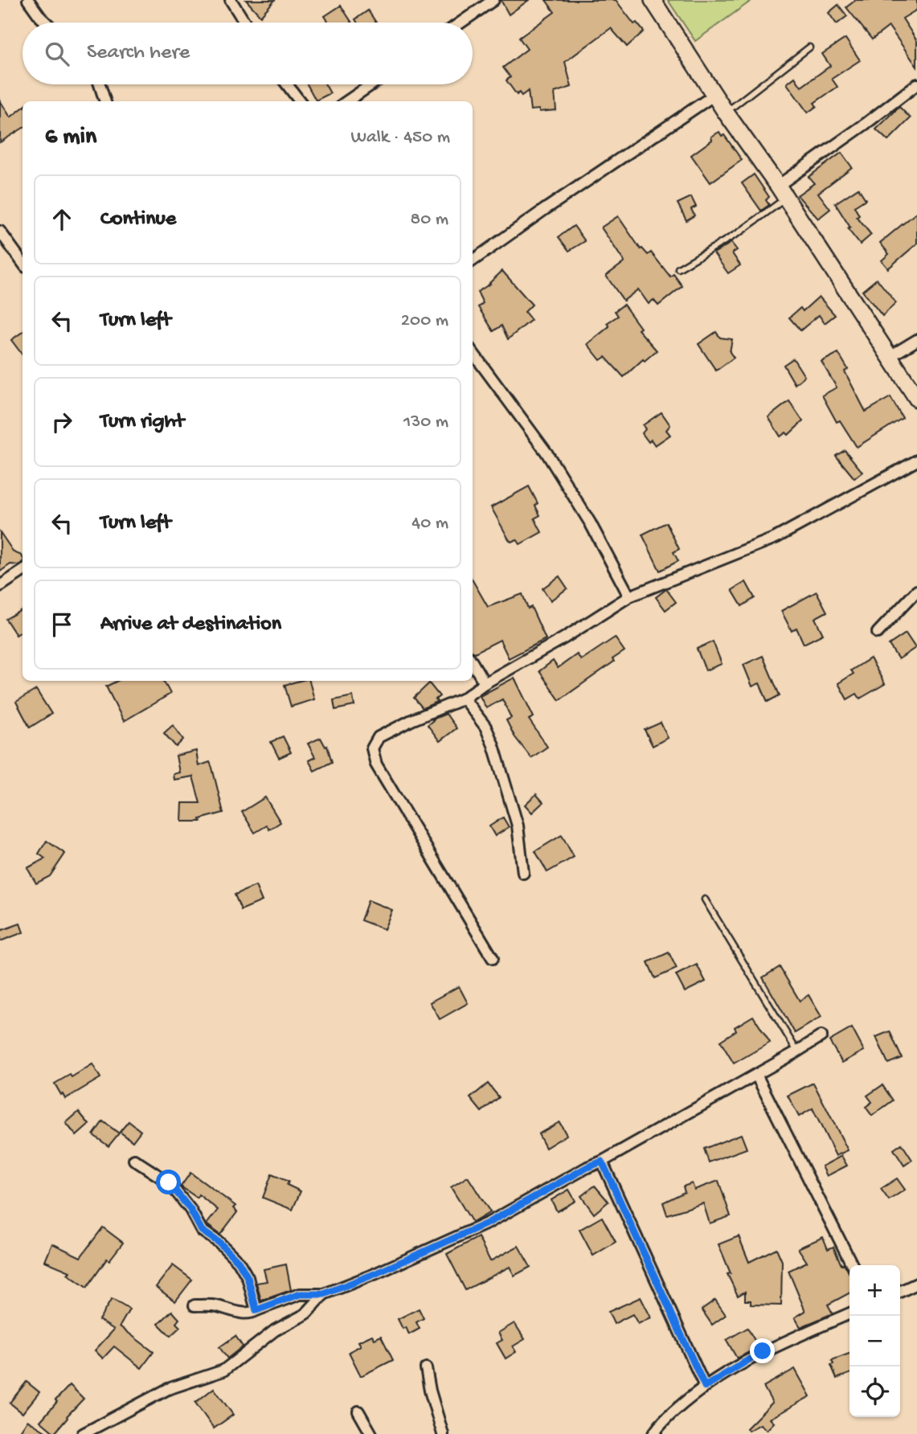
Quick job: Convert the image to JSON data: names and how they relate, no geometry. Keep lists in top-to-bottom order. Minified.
{"page":{"search":"Search here","heading":["6 min","Walk · 450 m"],"list":[["Continue","80 m"],["Turn left","200 m"],["Turn right","130 m"],["Turn left","40 m"],"Arrive at destination"],"map_buttons":["+","−"]}}
